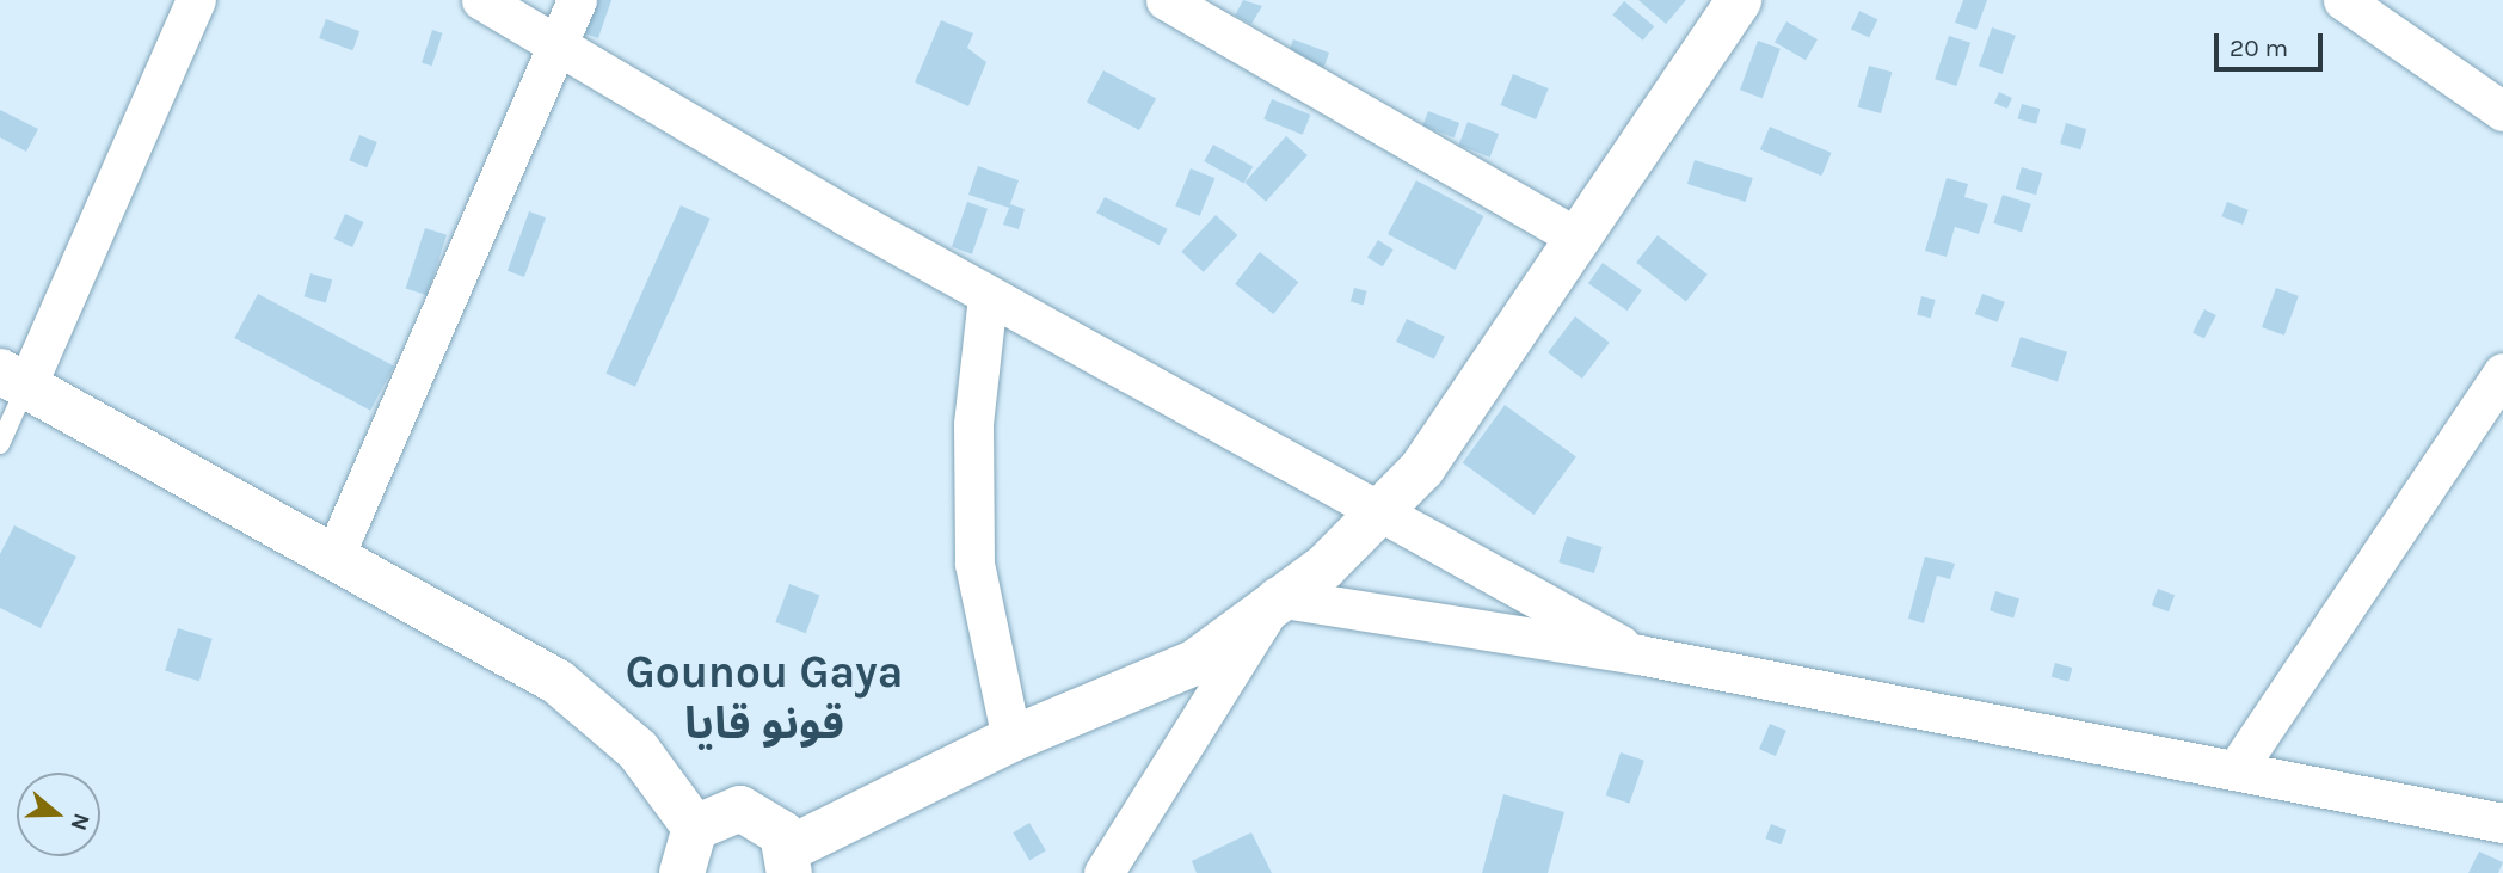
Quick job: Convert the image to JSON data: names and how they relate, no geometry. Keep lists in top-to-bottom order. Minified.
{"districts":["Gounou Gaya قونو قايا"],"scale_bar":"20 m","north":"right"}
